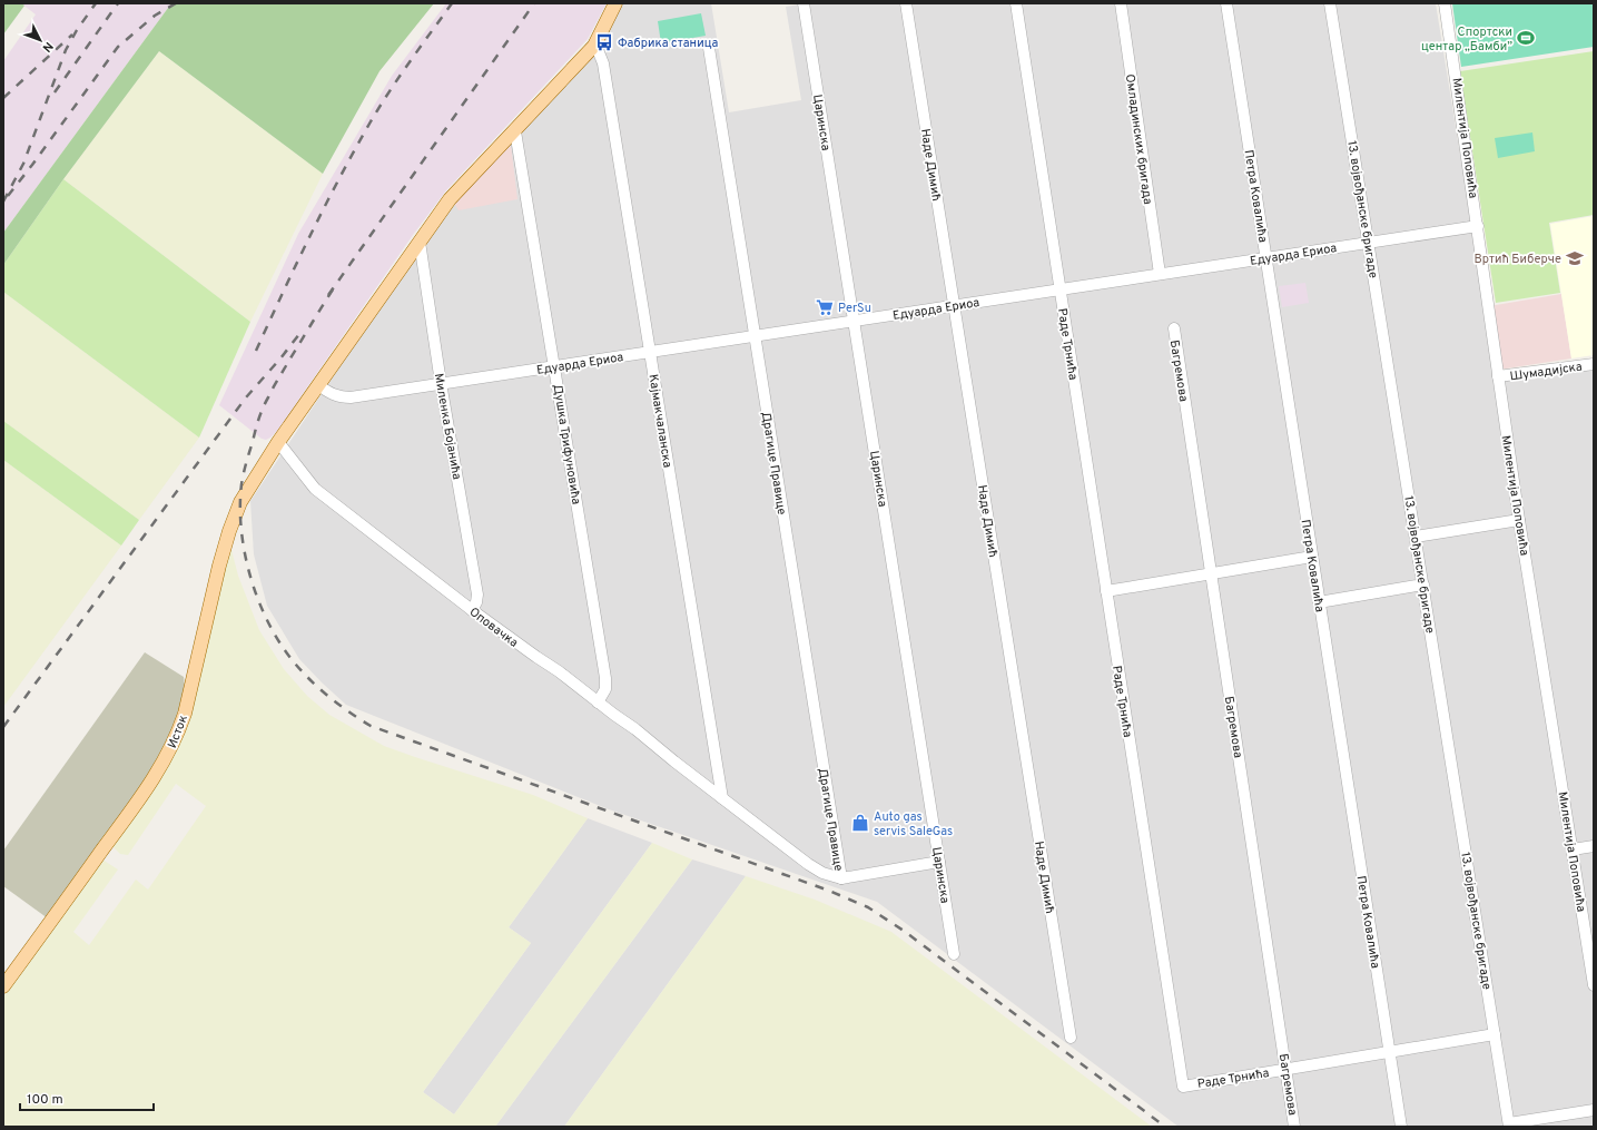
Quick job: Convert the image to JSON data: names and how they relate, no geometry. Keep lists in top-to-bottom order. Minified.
{"streets":{"main road":["Исток"],"street":["Царинска","Милентија Поповића","Омладинских бригада","Наде Димић","Петра Ковалића","13. војвођанске бригаде","Едуарда Ериоа","Раде Трнића","Багремова","Шумадијска","Кајмакчаланска","Миленка Бојанића","Душка Трифуновића","Драгице Правице","Оповачка"]},"crossings":[["Царинска","Едуарда Ериоа"],["Милентија Поповића","Едуарда Ериоа"],["Милентија Поповића","Шумадијска"],["Омладинских бригада","Едуарда Ериоа"],["Наде Димић","Едуарда Ериоа"],["Петра Ковалића","Едуарда Ериоа"],["Петра Ковалића","Раде Трнића"],["13. војвођанске бригаде","Едуарда Ериоа"],["13. војвођанске бригаде","Раде Трнића"],["Едуарда Ериоа","Раде Трнића"],["Едуарда Ериоа","Кајмакчаланска"],["Едуарда Ериоа","Миленка Бојанића"],["Едуарда Ериоа","Душка Трифуновића"],["Едуарда Ериоа","Драгице Правице"],["Едуарда Ериоа","Исток"],["Раде Трнића","Багремова"],["Кајмакчаланска","Оповачка"],["Кајмакчаланска","Исток"],["Миленка Бојанића","Оповачка"],["Миленка Бојанића","Исток"],["Душка Трифуновића","Оповачка"],["Душка Трифуновића","Исток"],["Драгице Правице","Оповачка"],["Оповачка","Исток"]],"places":{"sports":["Спортски центар „Бамби”"],"bus stop":["Фабрика станица"],"school or university":["Вртић Биберче"],"supermarket":["PerSu"],"shop":["Auto gas servis SaleGas"]},"scale_bar":"100 m","north":"bottom right"}
